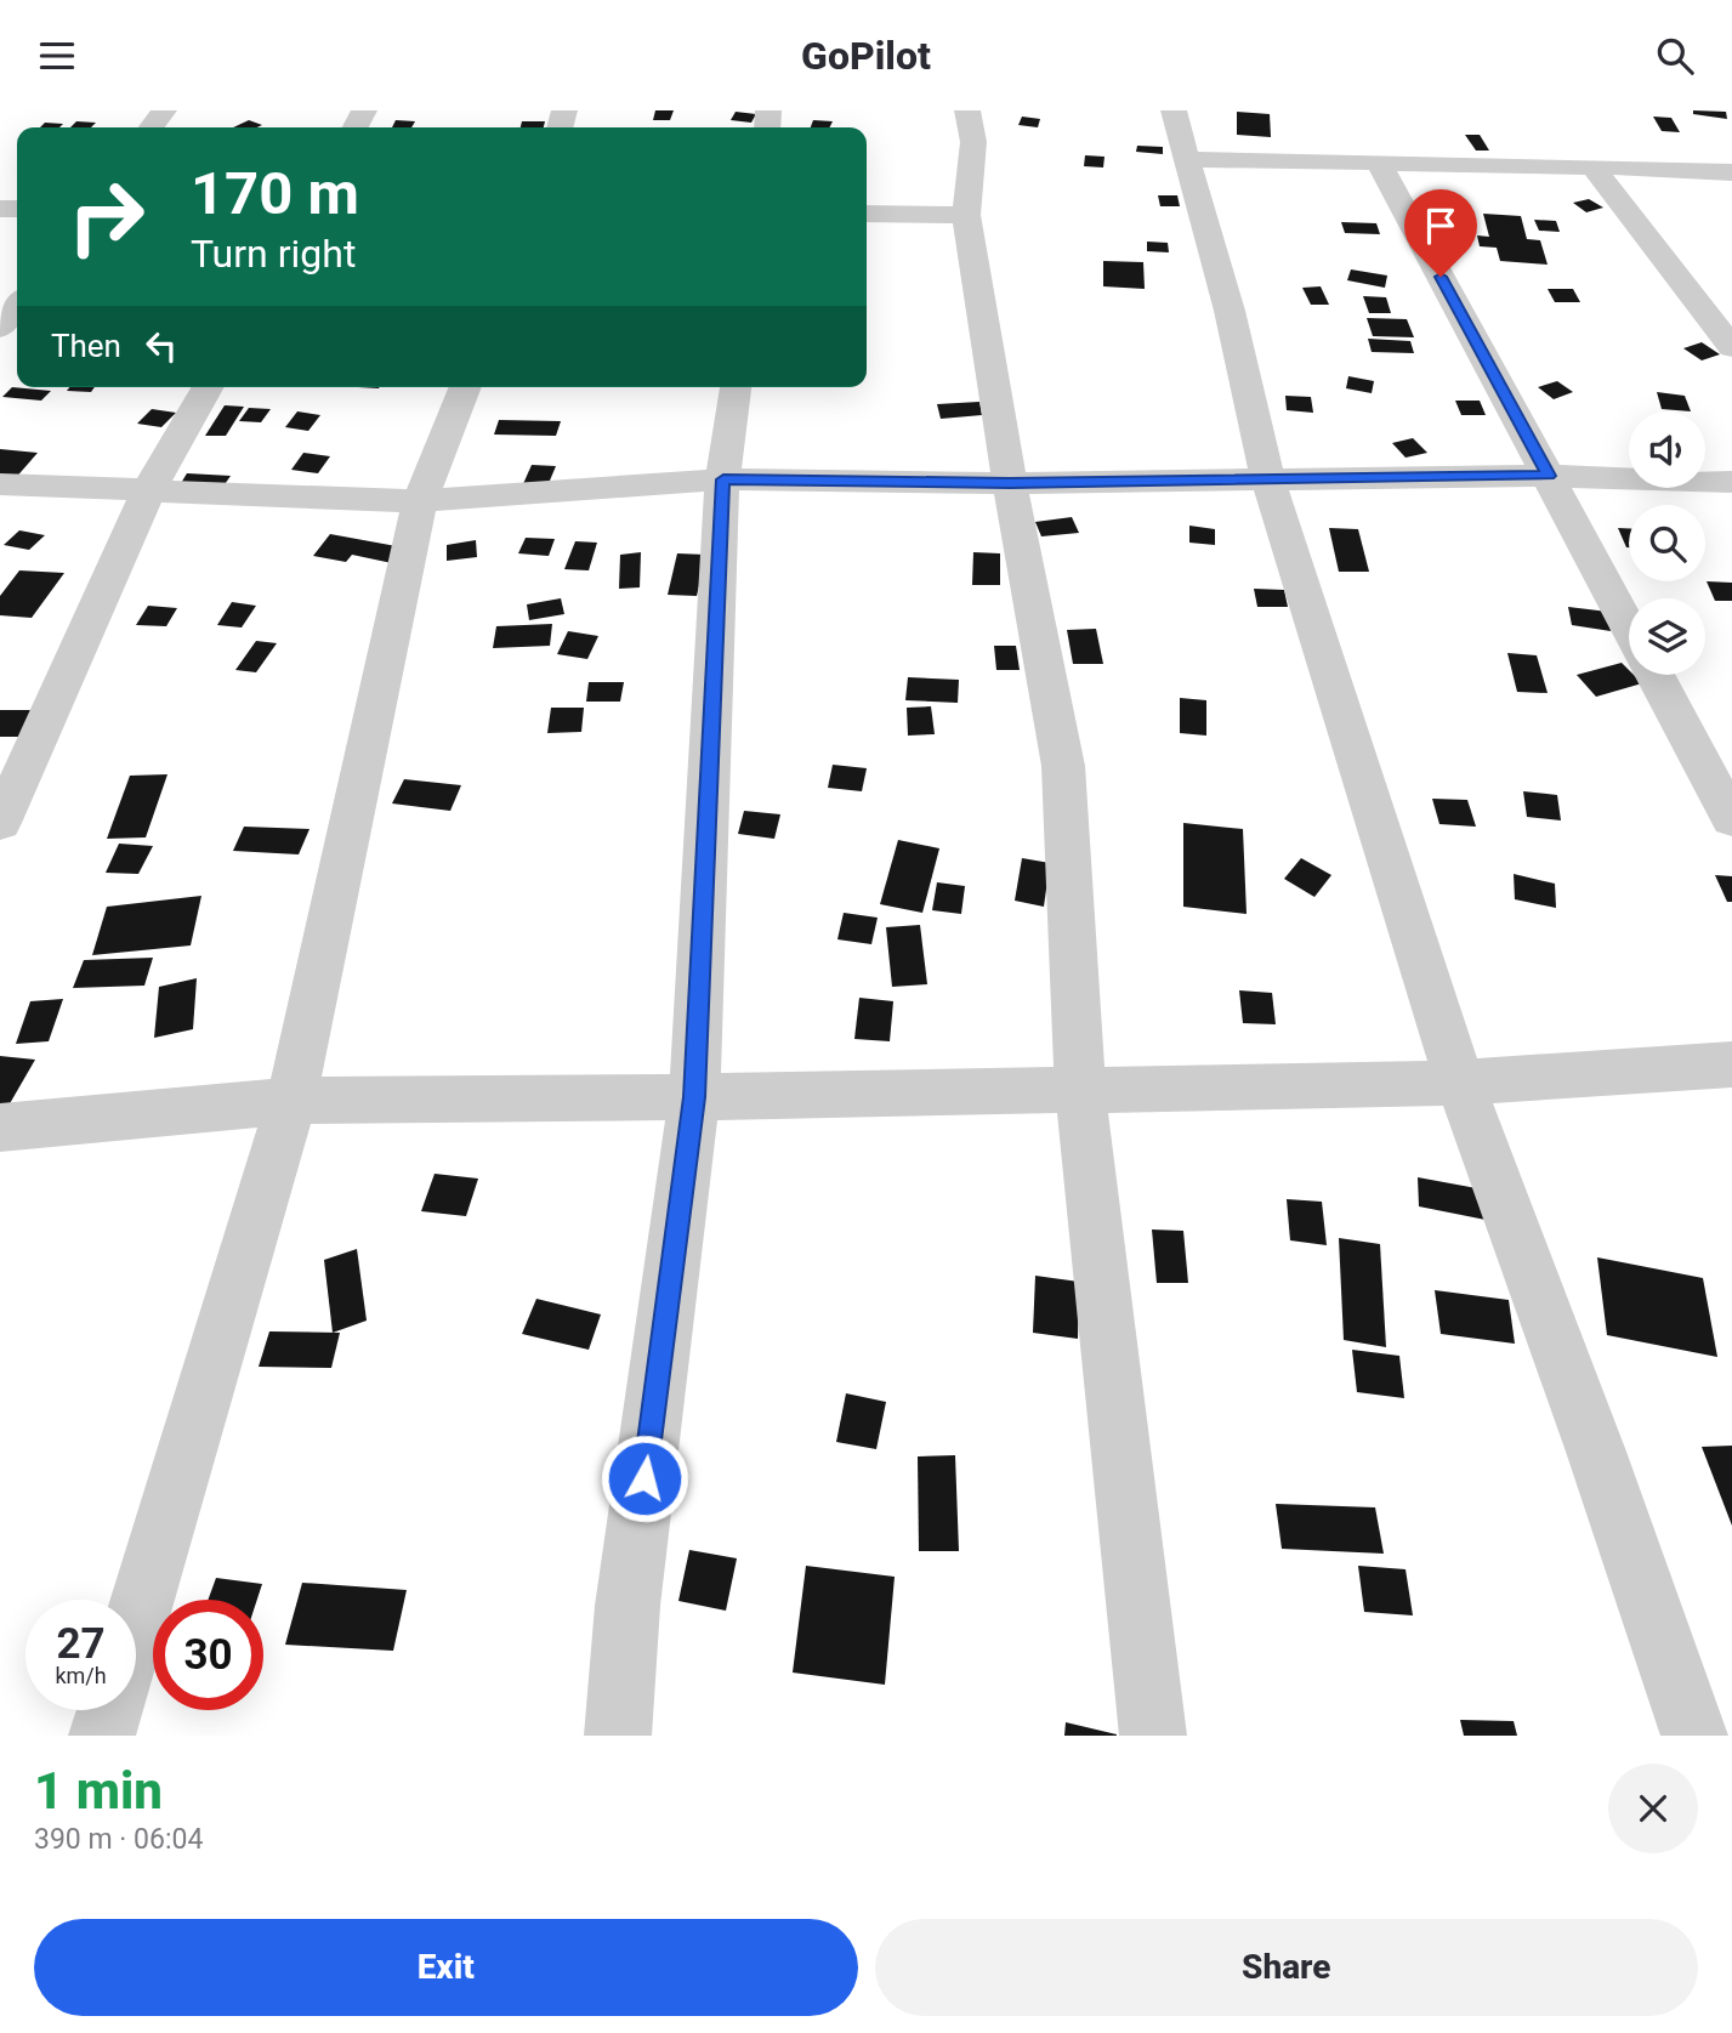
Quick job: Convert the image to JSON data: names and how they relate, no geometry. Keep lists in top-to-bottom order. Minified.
{"page":{"header":"GoPilot","turn":["170 m","Turn right"],"then":"Then","speed":"27 km/h","limit":"30","heading":["1 min","390 m · 06:04"],"buttons":["Exit","Share"]}}
